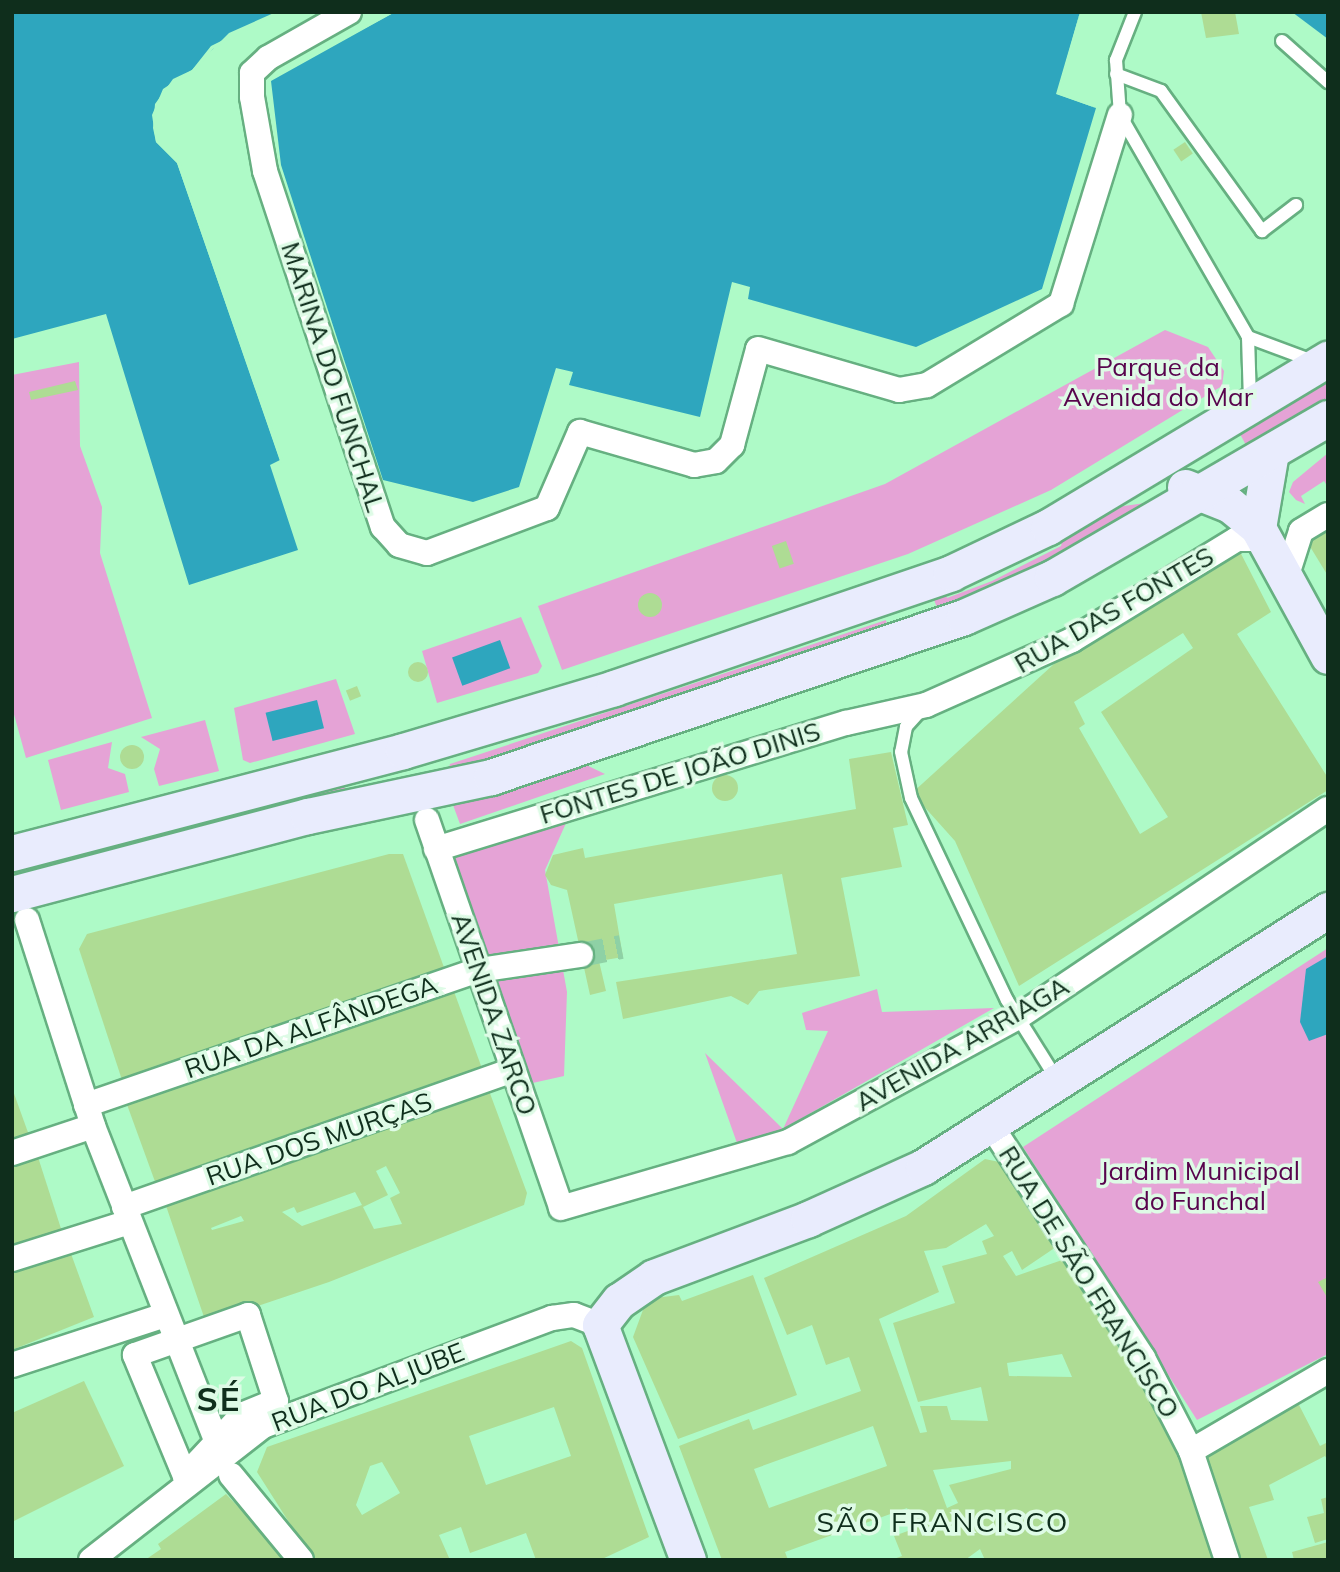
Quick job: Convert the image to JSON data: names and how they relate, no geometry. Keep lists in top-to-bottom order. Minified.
{"streets":{"street":["MARINA DO FUNCHAL","RUA DAS FONTES","FONTES DE JOÃO DINIS","AVENIDA ZARCO","RUA DA ALFÂNDEGA","AVENIDA ARRIAGA","RUA DOS MURÇAS","RUA DE SÃO FRANCISCO","RUA DO ALJUBE"]},"crossings":[["RUA DAS FONTES","FONTES DE JOÃO DINIS"],["FONTES DE JOÃO DINIS","AVENIDA ZARCO"],["AVENIDA ZARCO","RUA DA ALFÂNDEGA"],["AVENIDA ZARCO","AVENIDA ARRIAGA"],["AVENIDA ZARCO","RUA DOS MURÇAS"]],"districts":["SÉ","SÃO FRANCISCO"],"parks":["Parque da Avenida do Mar","Jardim Municipal do Funchal"]}
